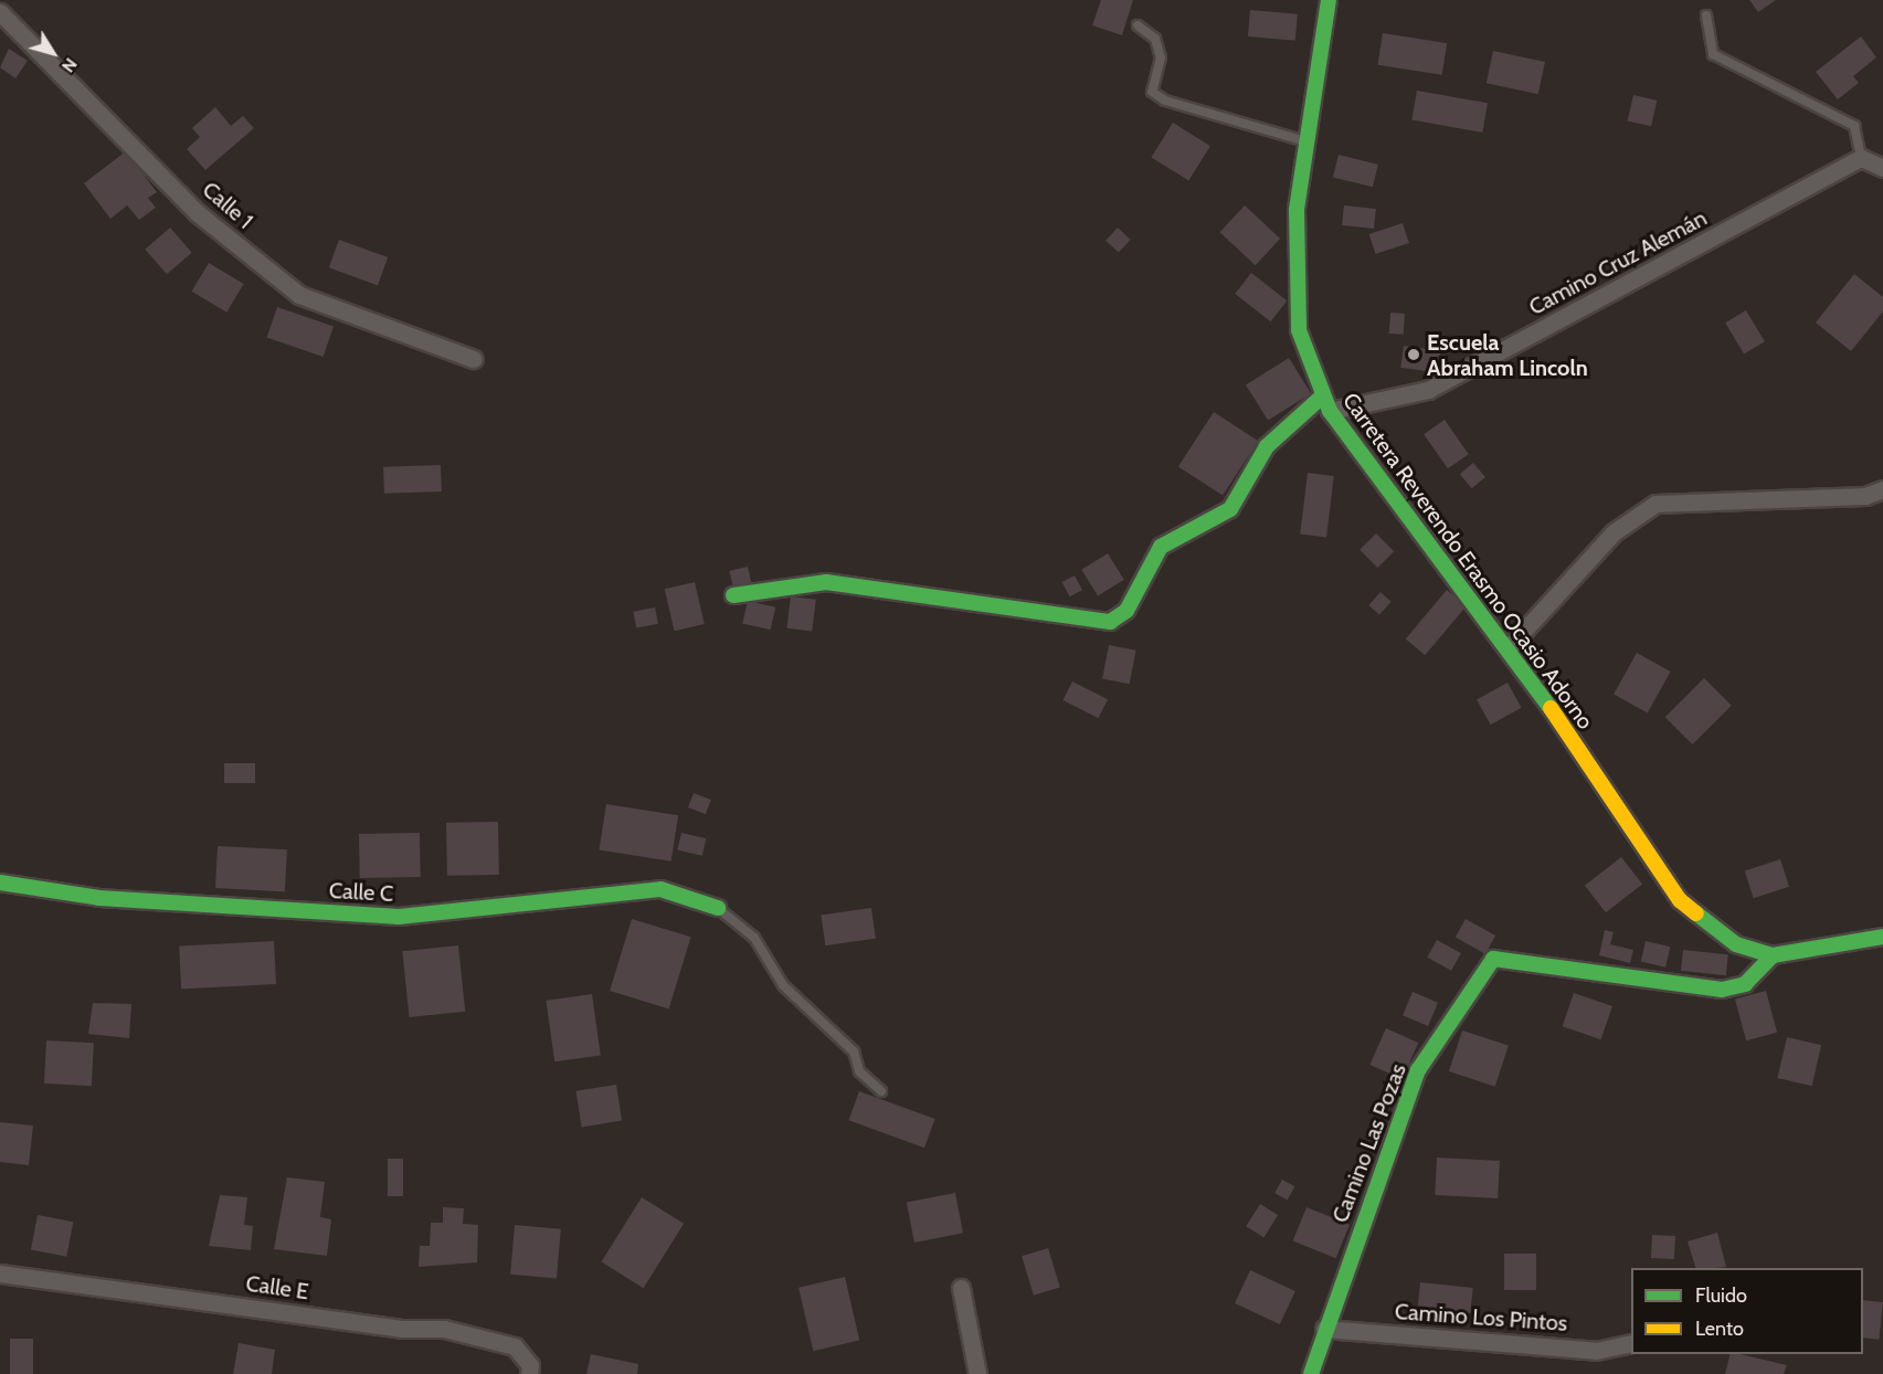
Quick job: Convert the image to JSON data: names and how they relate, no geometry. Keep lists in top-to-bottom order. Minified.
{"streets":{"street":["Calle 1","Camino Cruz Alemán","Carretera Reverendo Erasmo Ocasio Adorno","Calle C","Camino Las Pozas","Calle E","Camino Los Pintos"]},"crossings":[["Camino Cruz Alemán","Carretera Reverendo Erasmo Ocasio Adorno"],["Carretera Reverendo Erasmo Ocasio Adorno","Camino Las Pozas"],["Camino Las Pozas","Camino Los Pintos"]],"places":["Escuela Abraham Lincoln"],"legend":["Fluido","Lento"],"north":"bottom right"}
